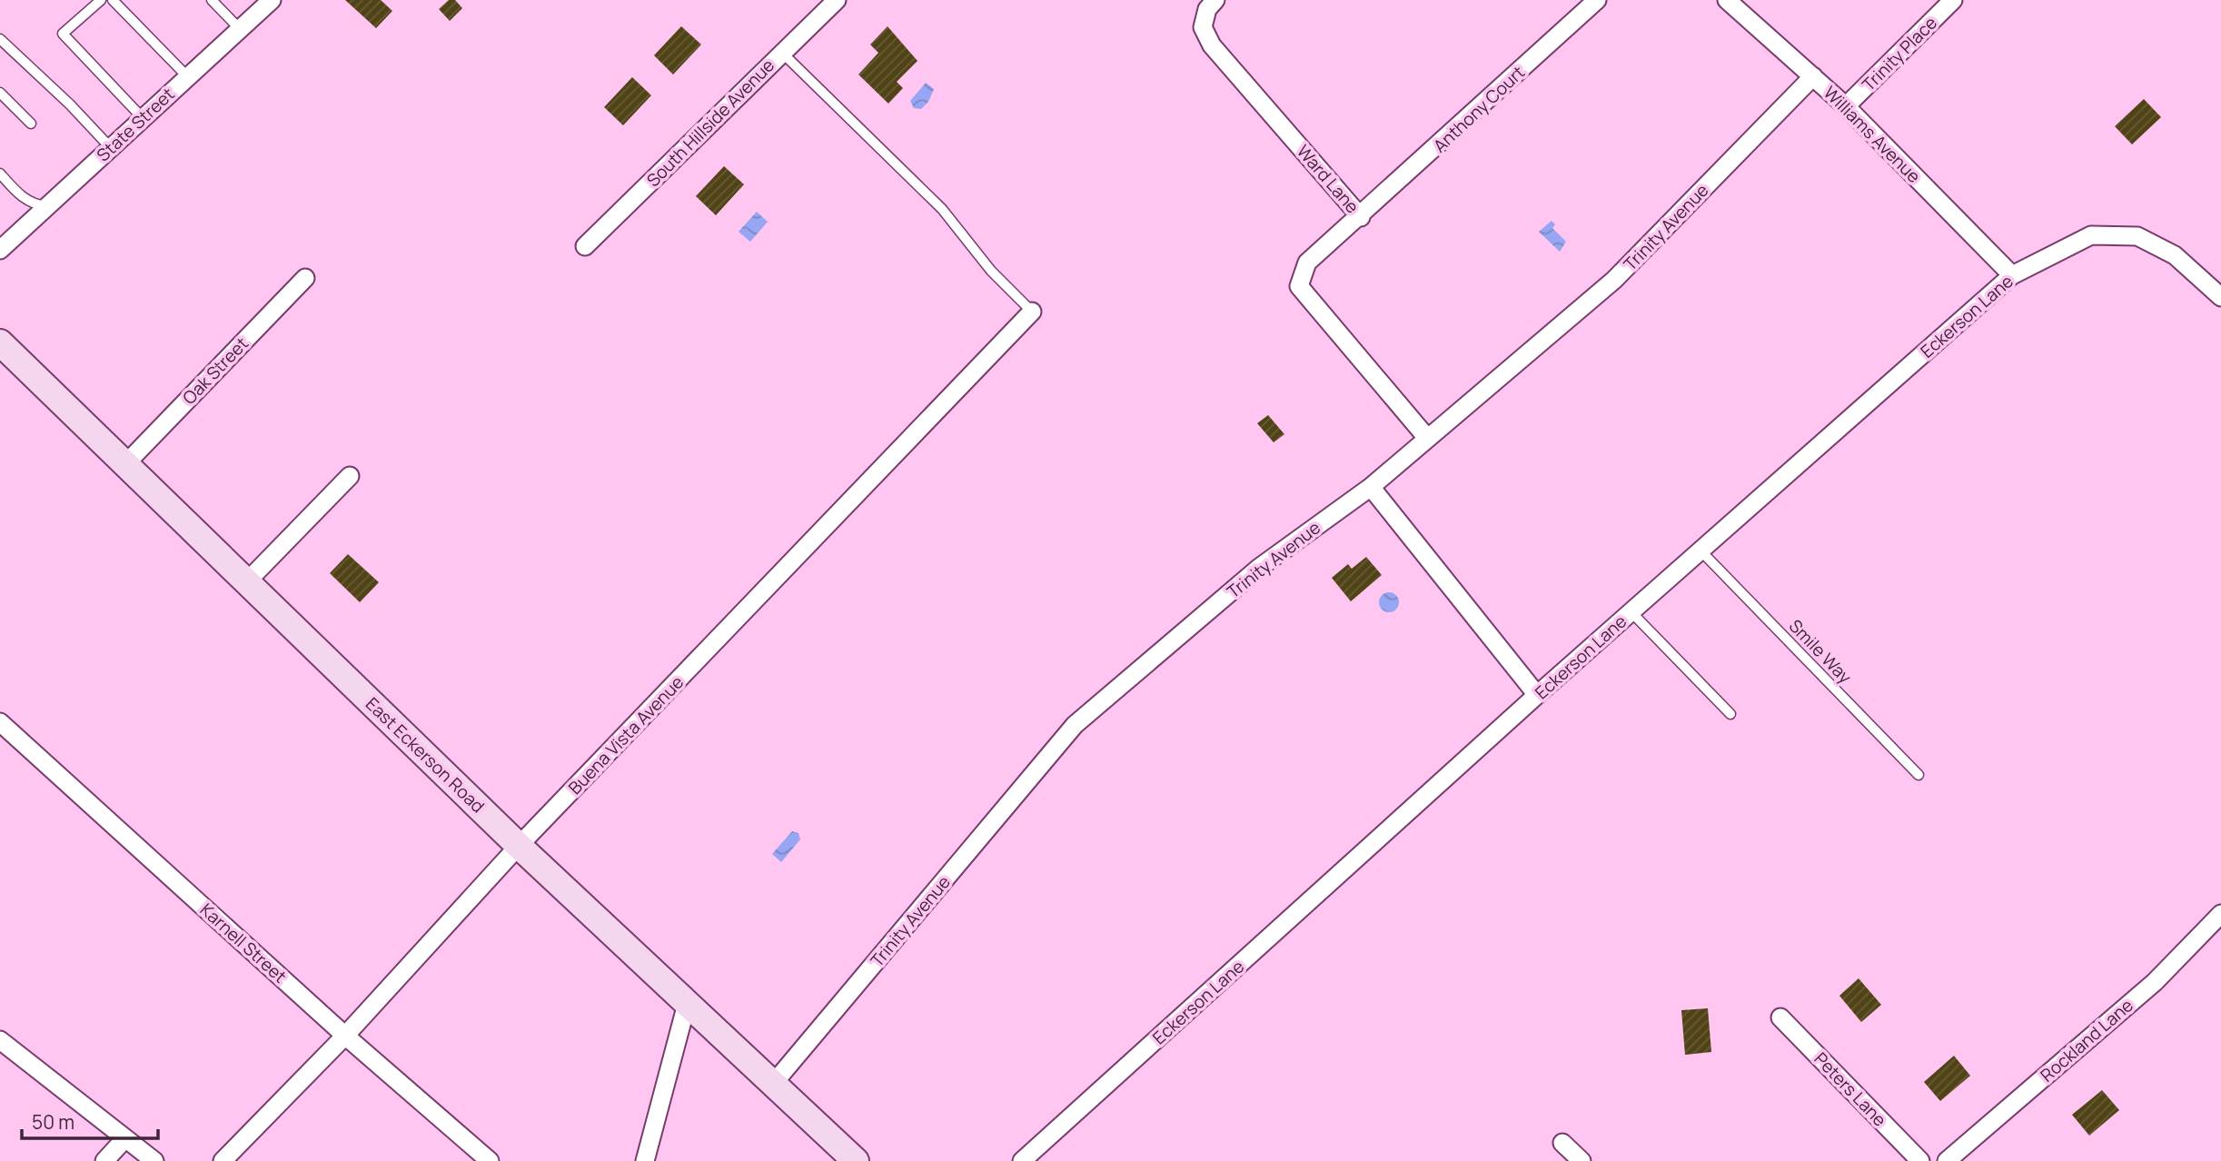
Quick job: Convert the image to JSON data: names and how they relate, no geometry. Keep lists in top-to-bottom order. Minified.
{"streets":{"street":["Trinity Place","Anthony Court","South Hillside Avenue","State Street","Williams Avenue","Ward Lane","Trinity Avenue","Eckerson Lane","Oak Street","Buena Vista Avenue","East Eckerson Road","Karnell Street","Rockland Lane","Peters Lane"],"lane":["Smile Way"]},"crossings":[["Trinity Place","Williams Avenue"],["Anthony Court","Ward Lane"],["Williams Avenue","Trinity Avenue"],["Williams Avenue","Eckerson Lane"],["Ward Lane","Trinity Avenue"],["Trinity Avenue","East Eckerson Road"],["Eckerson Lane","Smile Way"],["Oak Street","East Eckerson Road"],["Buena Vista Avenue","East Eckerson Road"],["Buena Vista Avenue","Karnell Street"]],"scale_bar":"50 m"}
